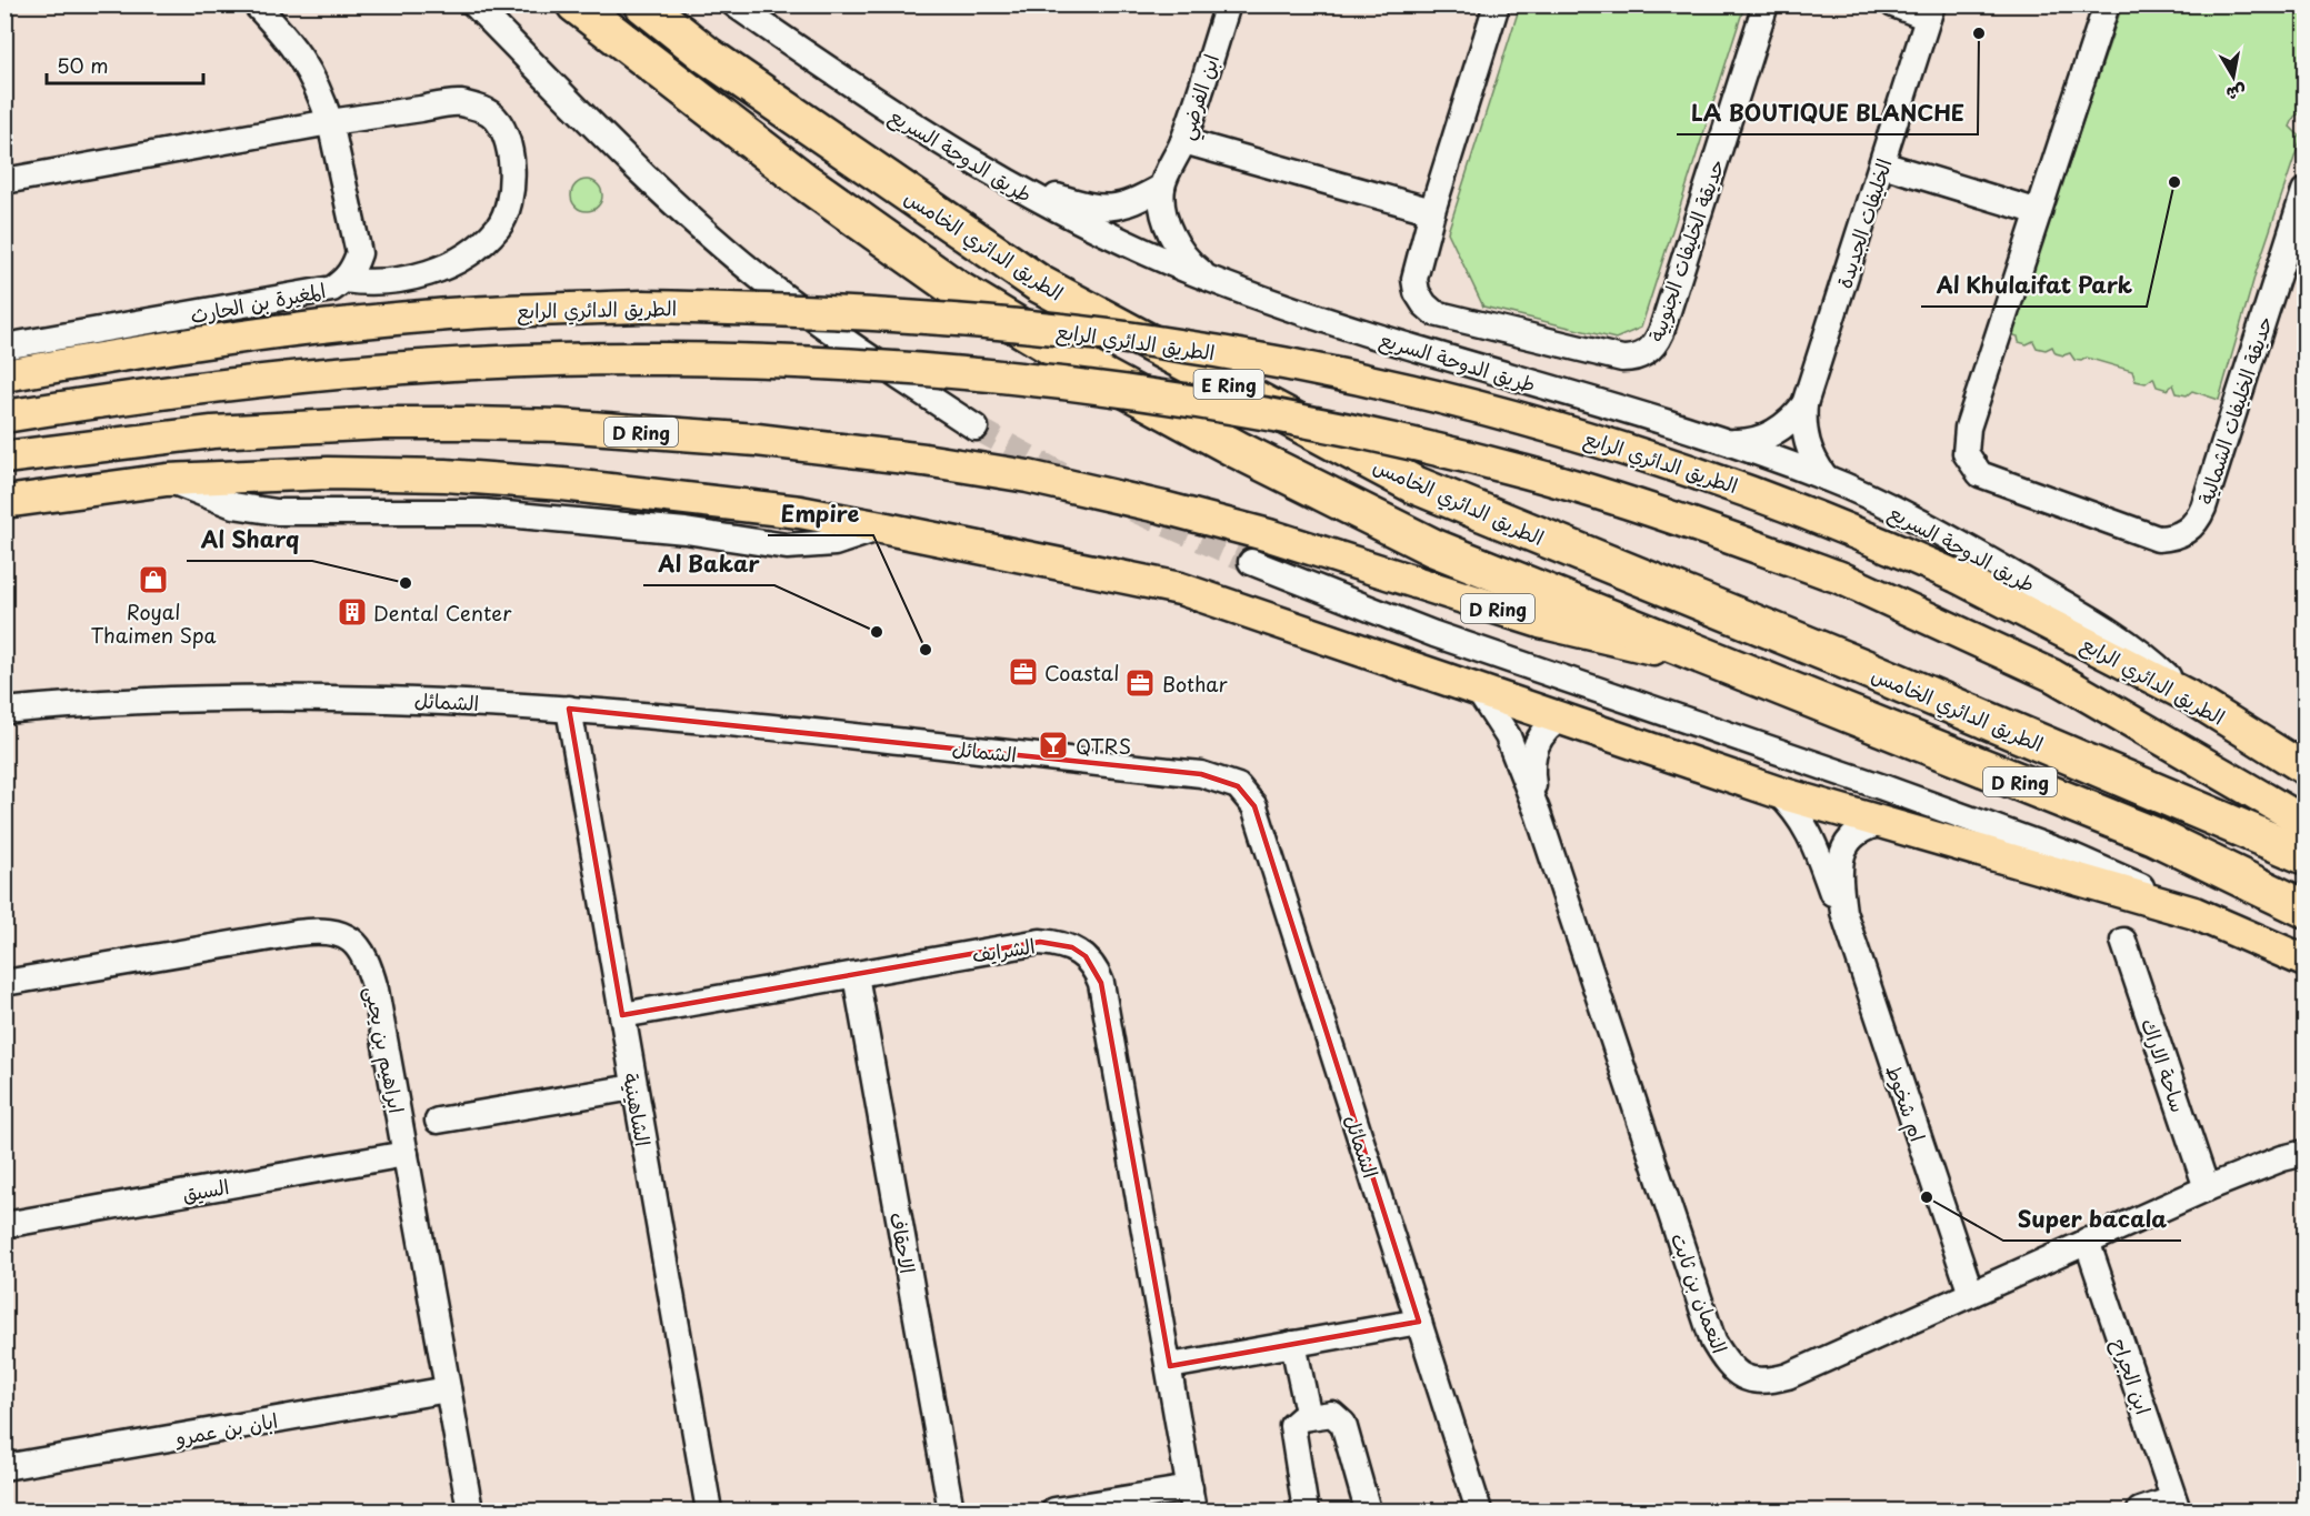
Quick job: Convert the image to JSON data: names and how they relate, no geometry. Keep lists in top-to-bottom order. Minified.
{"streets":{"highway":["الطريق الدائري الخامس","E Ring","D Ring"],"main road":["الطريق الدائري الرابع"],"street":["ابن الفرضي","طريق الدوحة السريع","الخليفات الجديدة","حديقة الخليفات الجنوبية","المغيرة بن الحارث","حديقة الخليفات الشمالية","الشمائل","الشرايف","ابراهيم بن يحيى","ساحة الاراك","ام شخوط","الشاهينية","السيق","الاحقاف","النعمان بن ثابت","ابن الجراح","ابان بن عمرو"]},"crossings":[["طريق الدوحة السريع","الخليفات الجديدة"],["طريق الدوحة السريع","الطريق الدائري الرابع"],["E Ring","D Ring"],["الشمائل","الشاهينية"],["الشرايف","الشاهينية"],["الشرايف","الاحقاف"],["ابراهيم بن يحيى","السيق"],["ابراهيم بن يحيى","ابان بن عمرو"],["ساحة الاراك","النعمان بن ثابت"],["ام شخوط","النعمان بن ثابت"],["النعمان بن ثابت","ابن الجراح"]],"places":{"other":["LA BOUTIQUE BLANCHE","Al Khulaifat Park","Al Sharq","Al Bakar","Empire","Super bacala"],"shop":["Royal Thaimen Spa"],"building":["Dental Center"],"office":["Coastal","Bothar"],"bar":["QTRS"]},"scale_bar":"50 m","north":"bottom"}
